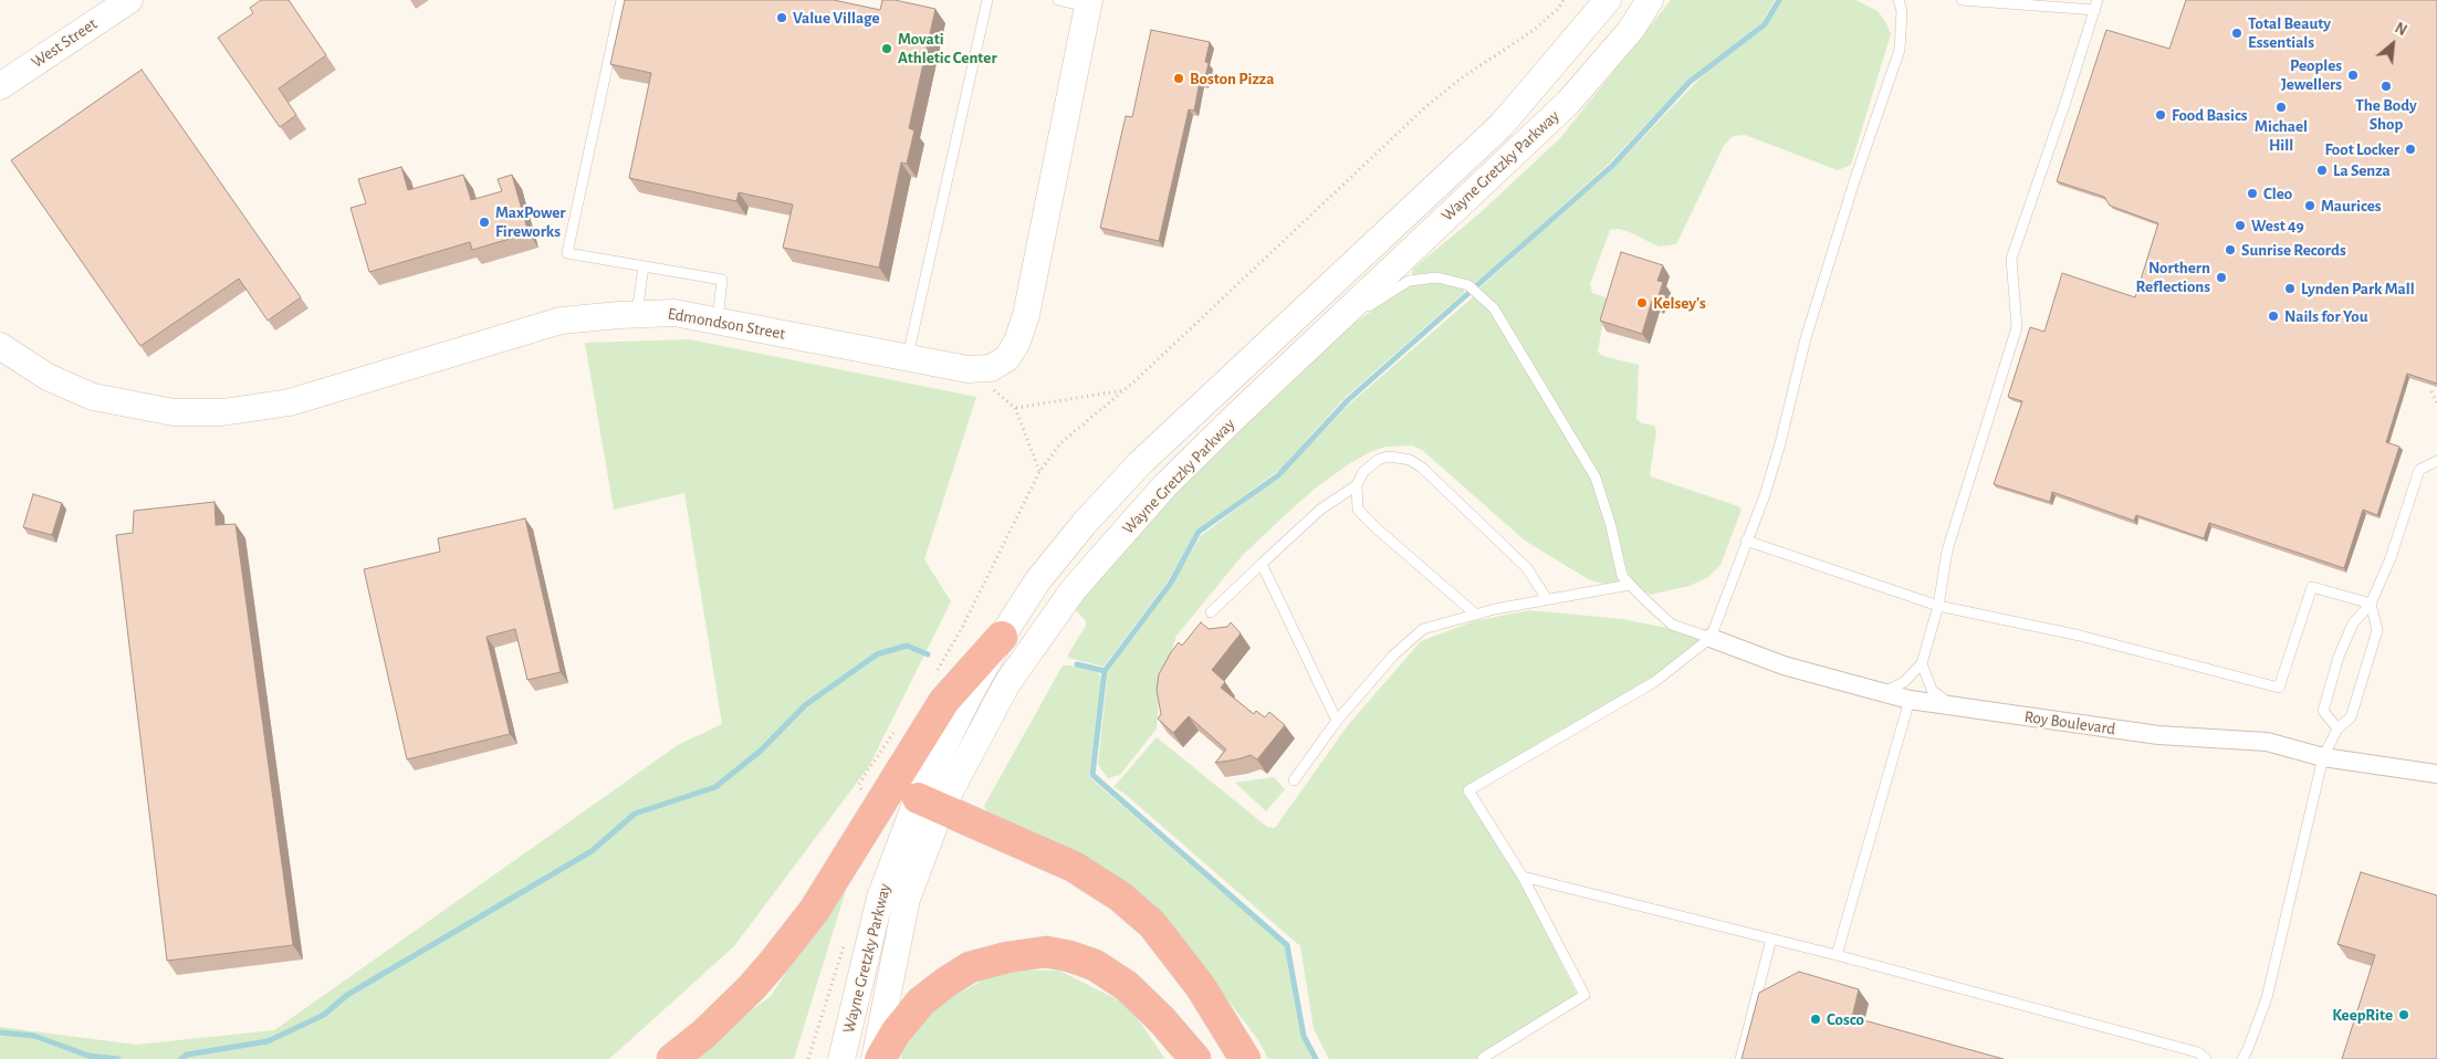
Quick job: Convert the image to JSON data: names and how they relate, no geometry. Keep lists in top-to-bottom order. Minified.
{"streets":{"main road":["West Street","Wayne Gretzky Parkway","Edmondson Street"],"street":["Roy Boulevard"]},"places":["Value Village","Total Beauty Essentials","Movati Athletic Center","Peoples Jewellers","Boston Pizza","The Body Shop","Michael Hill","Food Basics","Foot Locker","La Senza","Cleo","Maurices","MaxPower Fireworks","West 49","Sunrise Records","Northern Reflections","Lynden Park Mall","Kelsey's","Nails for You","KeepRite","Cosco"],"north":"top right"}
